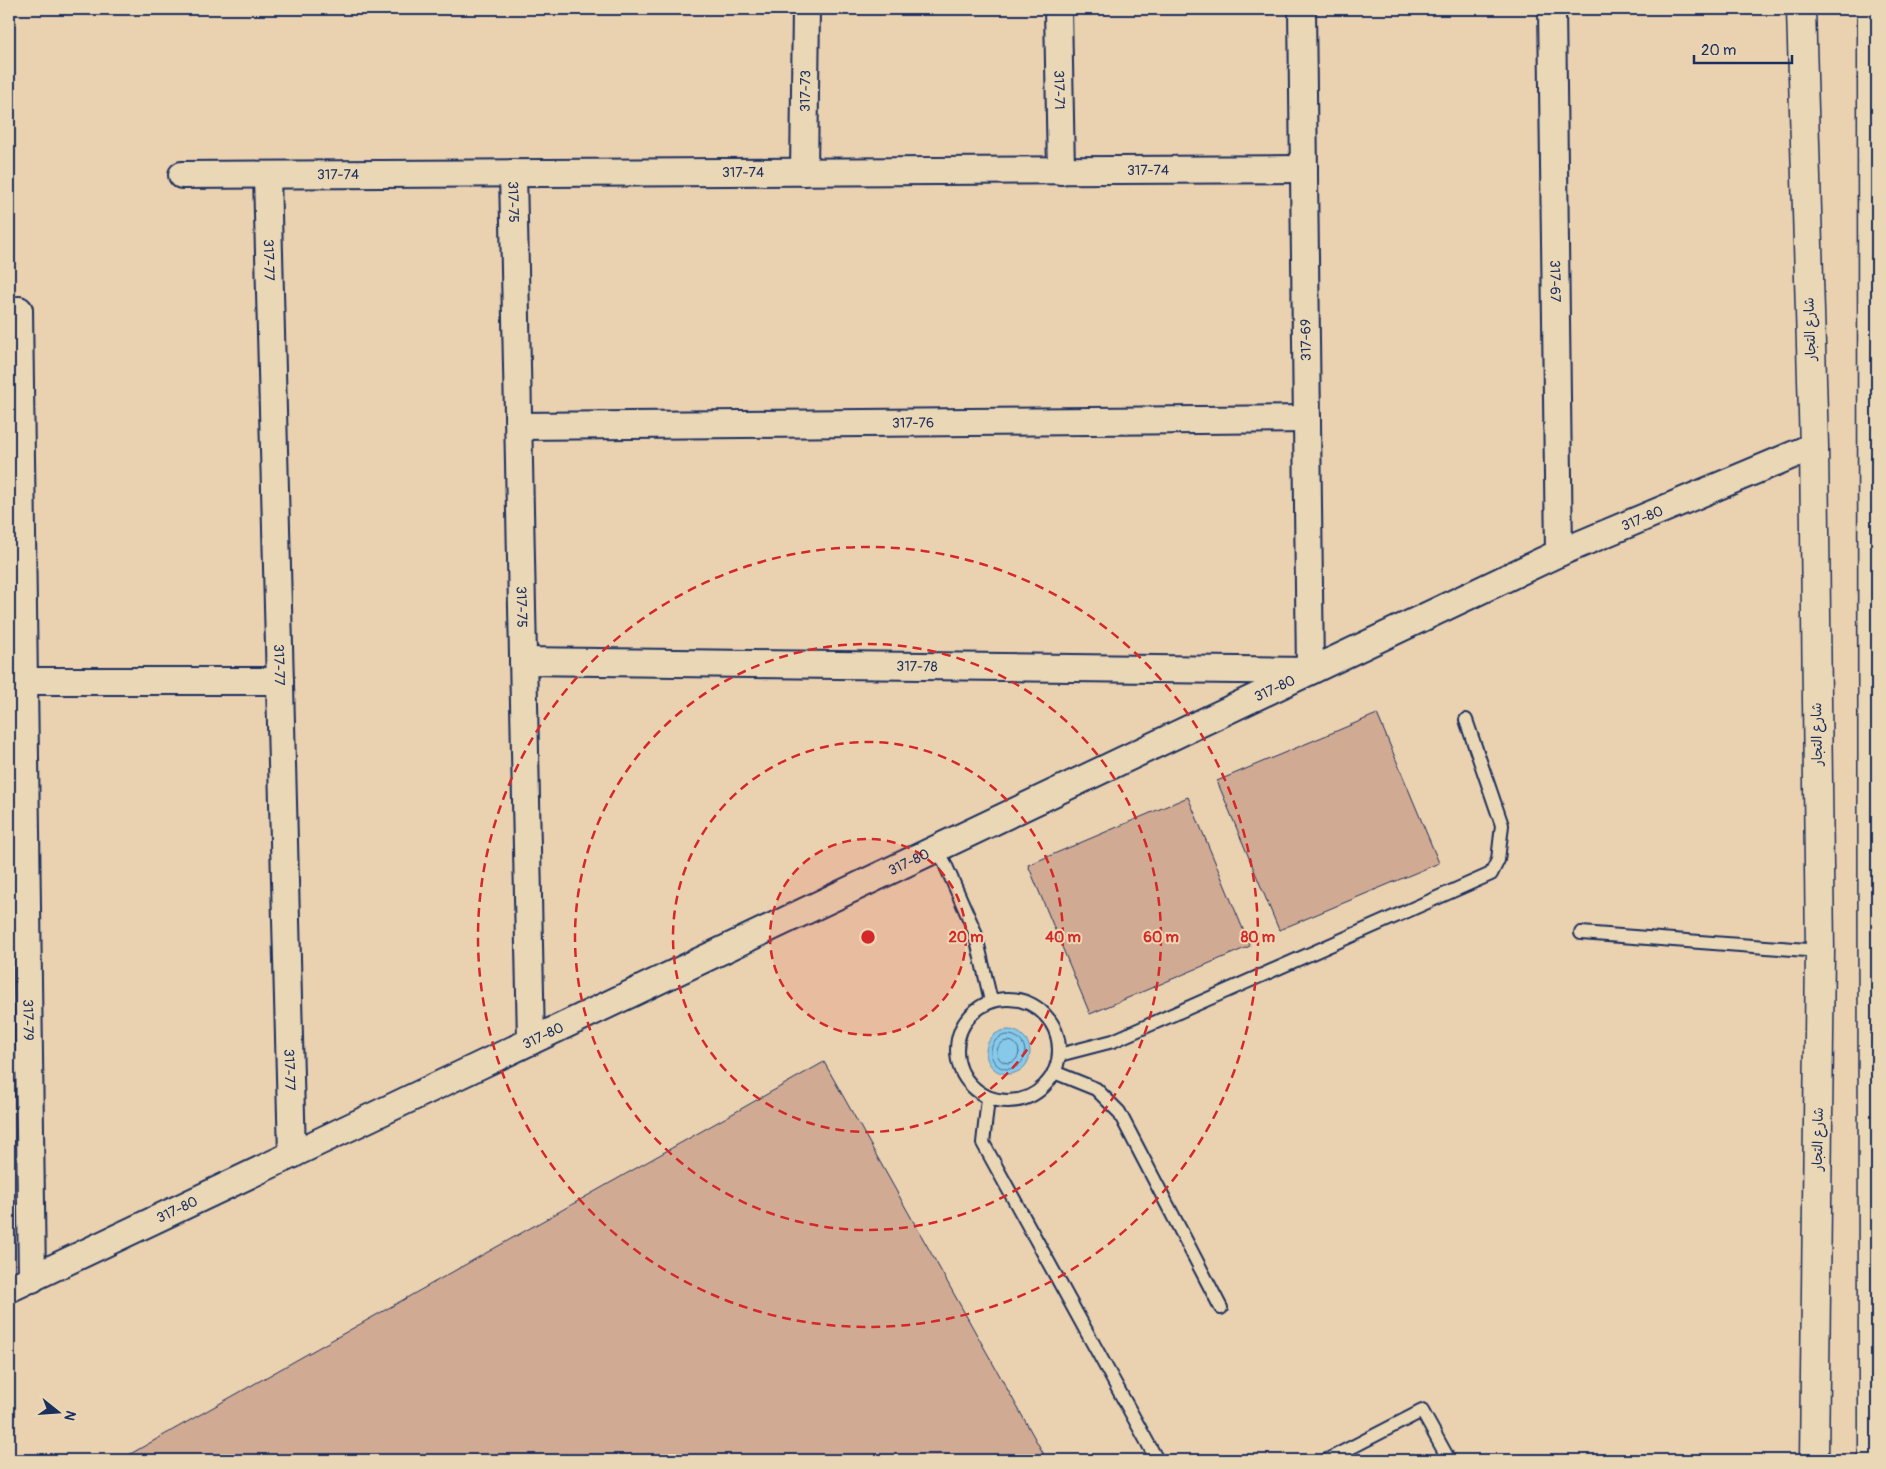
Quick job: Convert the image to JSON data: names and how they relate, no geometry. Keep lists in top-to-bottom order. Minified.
{"streets":{"street":["317-73","317-71","317-74","317-75","317-77","317-67","شارع التجار","317-69","317-76","317-80","317-78","317-79"]},"crossings":[["317-73","317-74"],["317-71","317-74"],["317-74","317-75"],["317-74","317-77"],["317-74","317-69"],["317-75","317-76"],["317-75","317-80"],["317-75","317-78"],["317-77","317-80"],["317-67","317-80"],["شارع التجار","317-80"],["317-69","317-76"],["317-69","317-80"],["317-69","317-78"],["317-80","317-78"],["317-80","317-79"]],"scale_bar":"20 m","north":"right","rings":["20 m","40 m","60 m","80 m"]}
